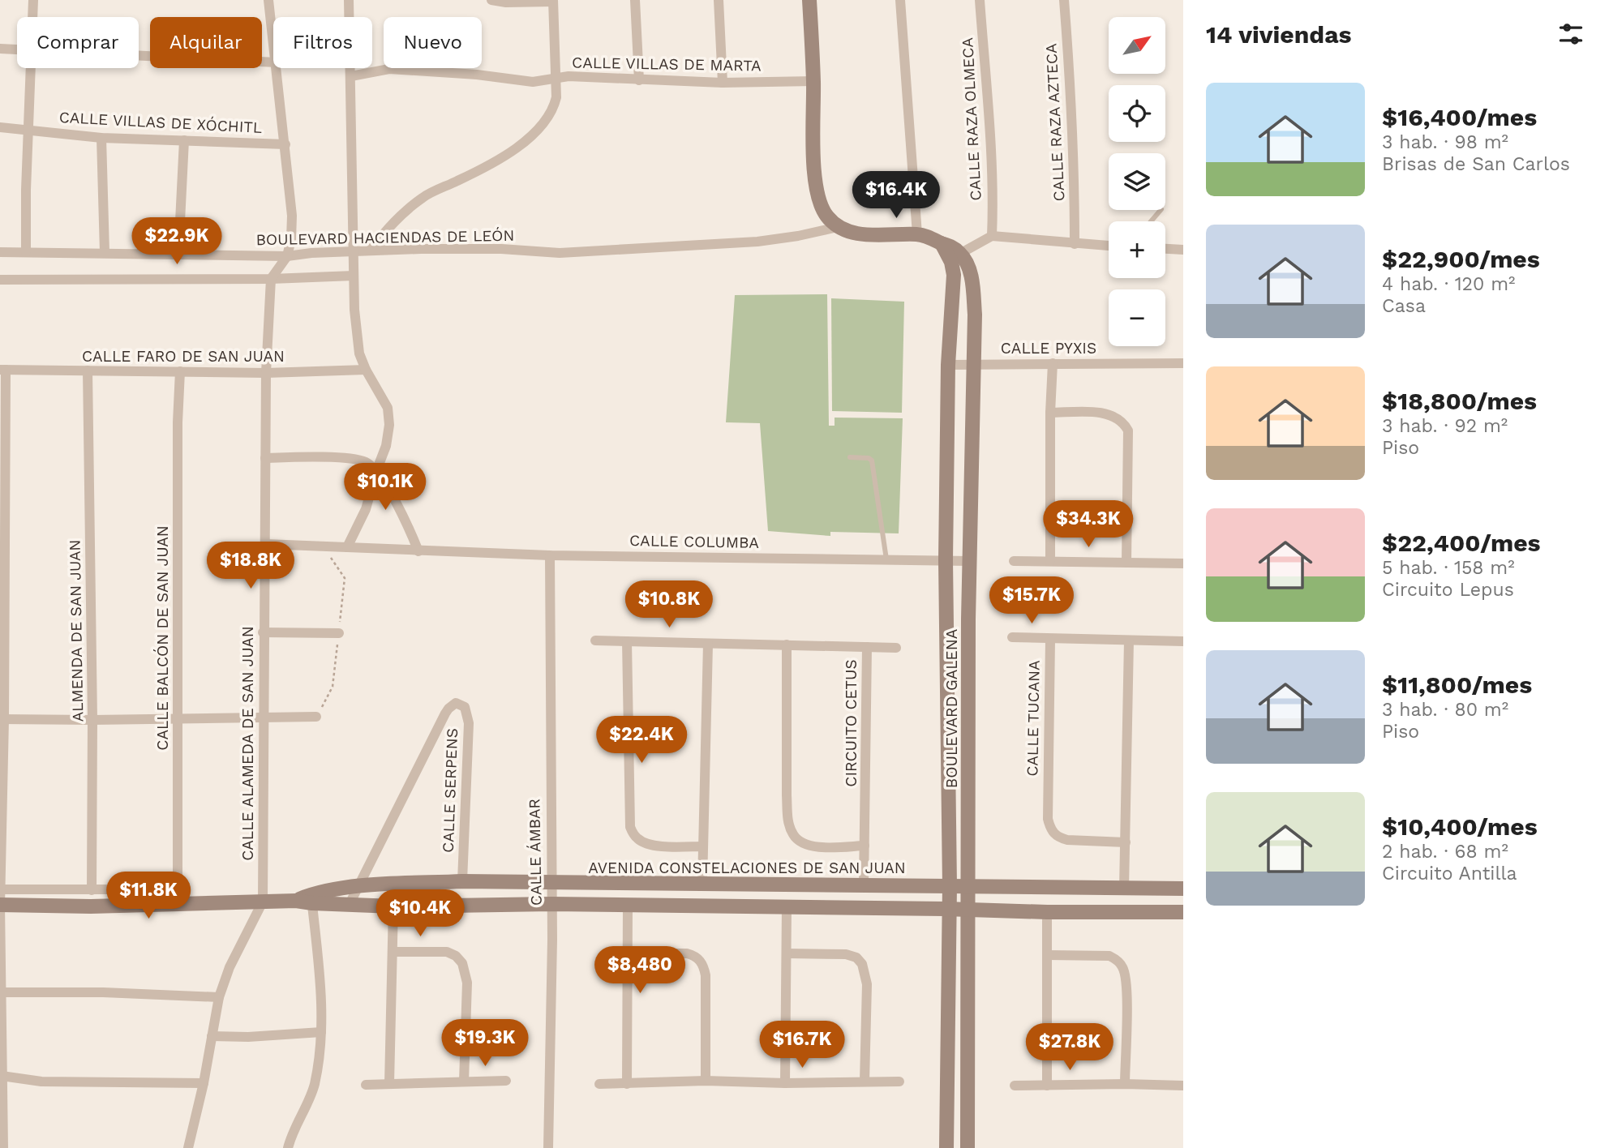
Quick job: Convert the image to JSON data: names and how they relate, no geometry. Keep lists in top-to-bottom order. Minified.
{"streets":{"street":["CALLE VILLAS DE MARTA","CALLE RAZA OLMECA","CALLE VILLAS DE XÓCHITL","CALLE RAZA AZTECA","BOULEVARD HACIENDAS DE LEÓN","CALLE PYXIS","CALLE FARO DE SAN JUAN","CALLE COLUMBA","ALMENDA DE SAN JUAN","CALLE BALCÓN DE SAN JUAN","BOULEVARD GALENA","CALLE TUCANA","CIRCUITO CETUS","CALLE ALAMEDA DE SAN JUAN","CALLE SERPENS","CALLE ÁMBAR","AVENIDA CONSTELACIONES DE SAN JUAN"]},"crossings":[["CALLE PYXIS","BOULEVARD GALENA"],["CALLE FARO DE SAN JUAN","ALMENDA DE SAN JUAN"],["CALLE FARO DE SAN JUAN","CALLE BALCÓN DE SAN JUAN"],["CALLE FARO DE SAN JUAN","CALLE ALAMEDA DE SAN JUAN"],["CALLE COLUMBA","BOULEVARD GALENA"],["CALLE COLUMBA","CALLE ALAMEDA DE SAN JUAN"],["CALLE COLUMBA","CALLE ÁMBAR"],["BOULEVARD GALENA","AVENIDA CONSTELACIONES DE SAN JUAN"],["CIRCUITO CETUS","AVENIDA CONSTELACIONES DE SAN JUAN"],["CALLE SERPENS","AVENIDA CONSTELACIONES DE SAN JUAN"],["CALLE ÁMBAR","AVENIDA CONSTELACIONES DE SAN JUAN"]],"north":"top right","page":{"heading":"14 viviendas","map_buttons":["+","−"],"chip":["Comprar","Alquilar","Filtros","Nuevo"],"list":[{"name":"$16,400/mes","note":"3 hab. · 98 m² · Brisas de San Carlos"},{"name":"$22,900/mes","note":"4 hab. · 120 m² · Casa"},{"name":"$18,800/mes","note":"3 hab. · 92 m² · Piso"},{"name":"$22,400/mes","note":"5 hab. · 158 m² · Circuito Lepus"},{"name":"$11,800/mes","note":"3 hab. · 80 m² · Piso"},{"name":"$10,400/mes","note":"2 hab. · 68 m² · Circuito Antilla"}],"price":["$16.4K","$22.9K","$10.1K","$34.3K","$18.8K","$15.7K","$10.8K","$22.4K","$11.8K","$10.4K","$8,480","$19.3K","$16.7K","$27.8K"]}}
